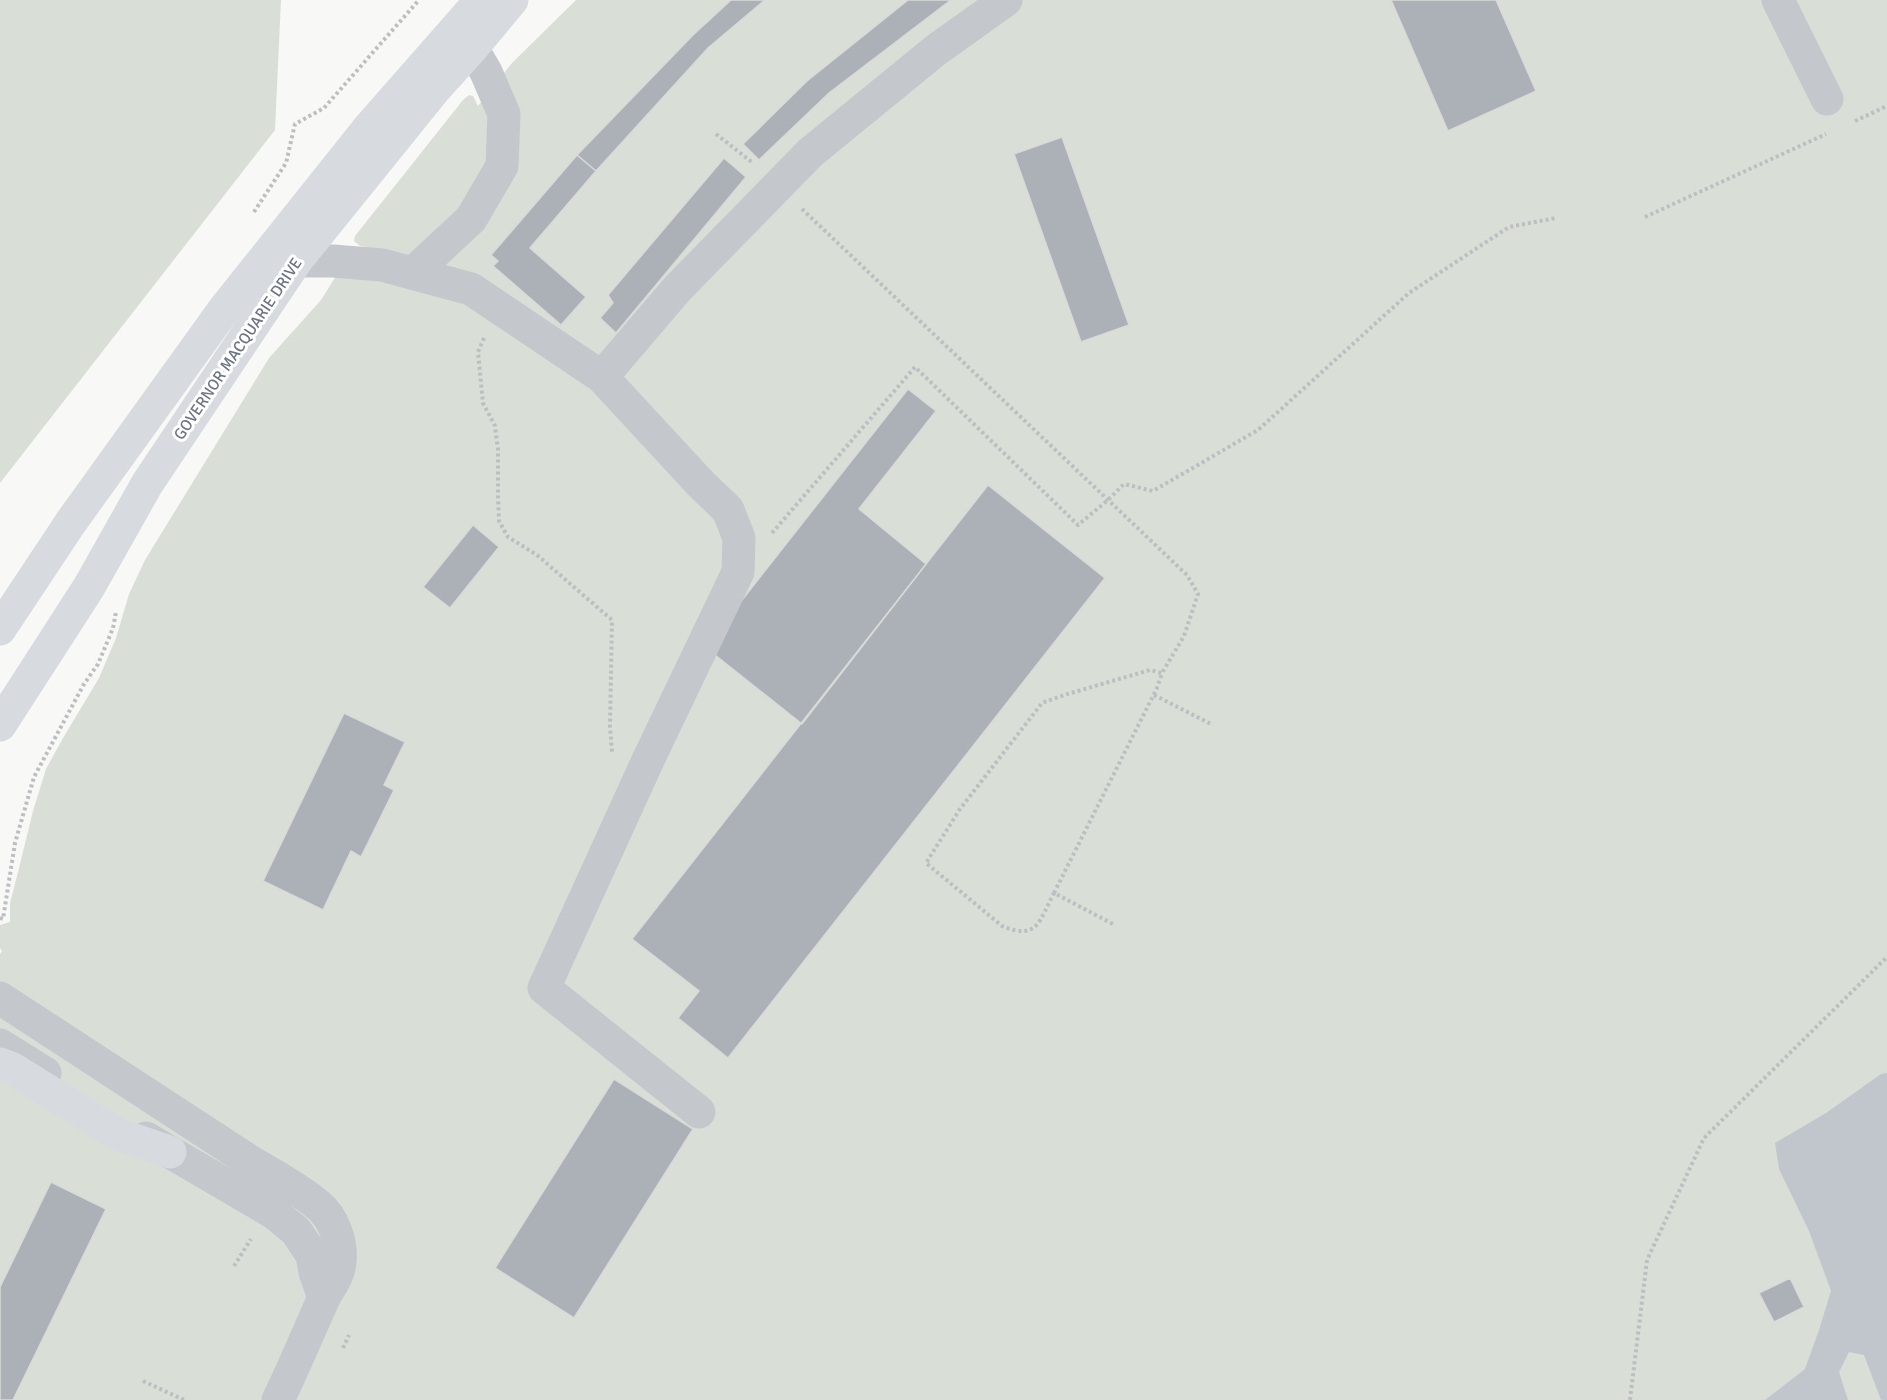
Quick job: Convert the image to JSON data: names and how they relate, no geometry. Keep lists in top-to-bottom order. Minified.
{"streets":{"main road":["GOVERNOR MACQUARIE DRIVE"]}}
